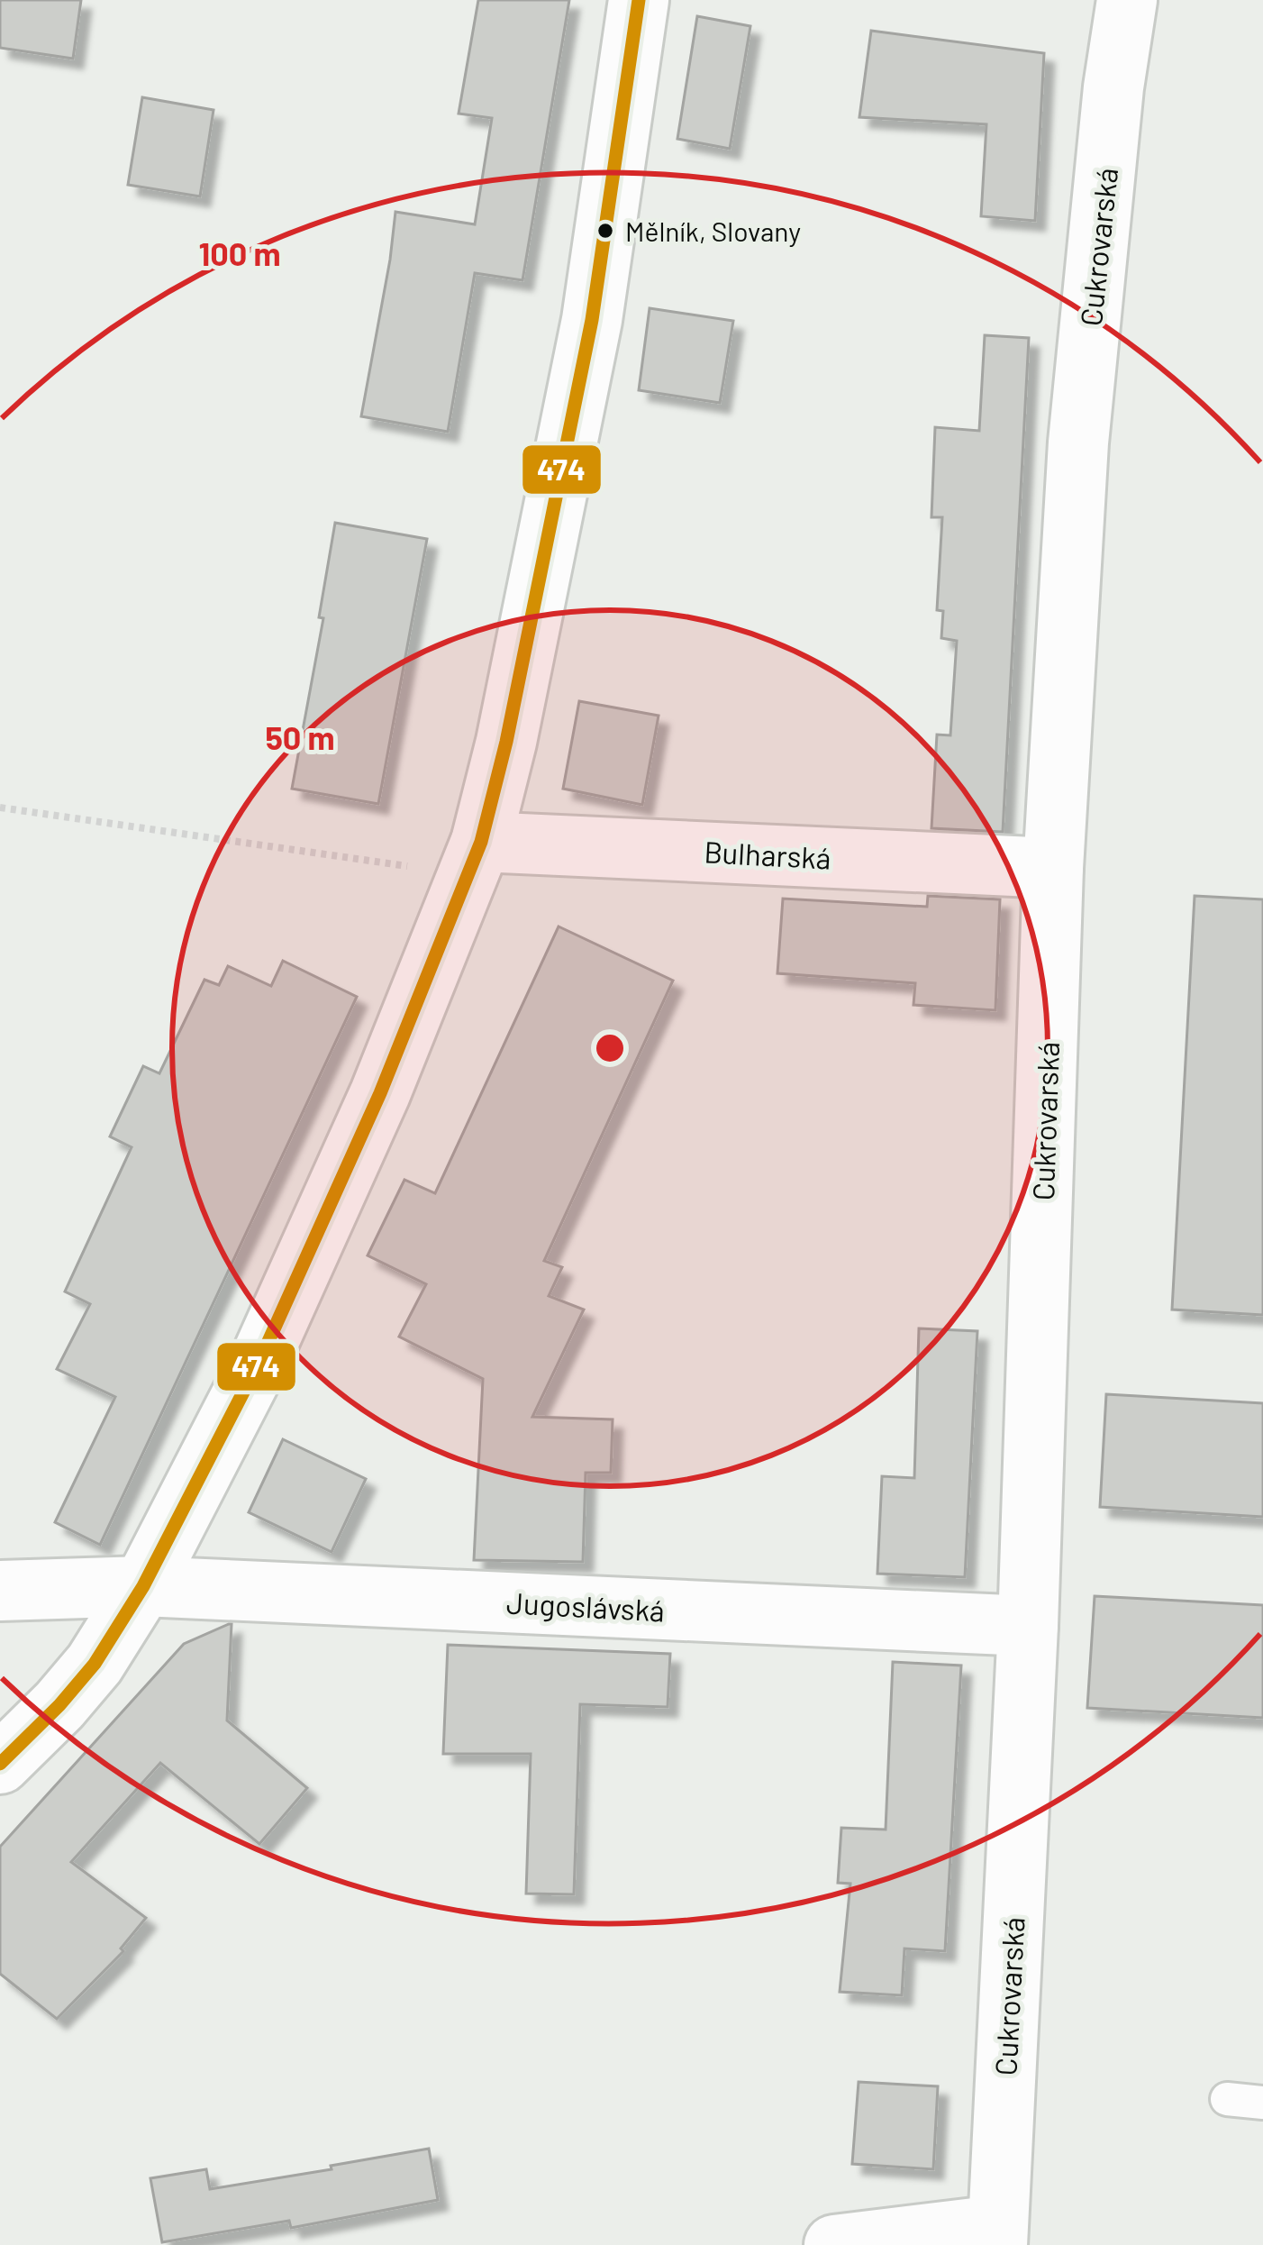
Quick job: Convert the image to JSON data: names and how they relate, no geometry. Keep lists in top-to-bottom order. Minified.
{"streets":{"street":["Cukrovarská","Bulharská","Jugoslávská"]},"crossings":[["Cukrovarská","Bulharská"],["Cukrovarská","Jugoslávská"]],"places":["Mělník, Slovany"],"lines":["transit line 474"],"rings":["100 m","50 m"]}
